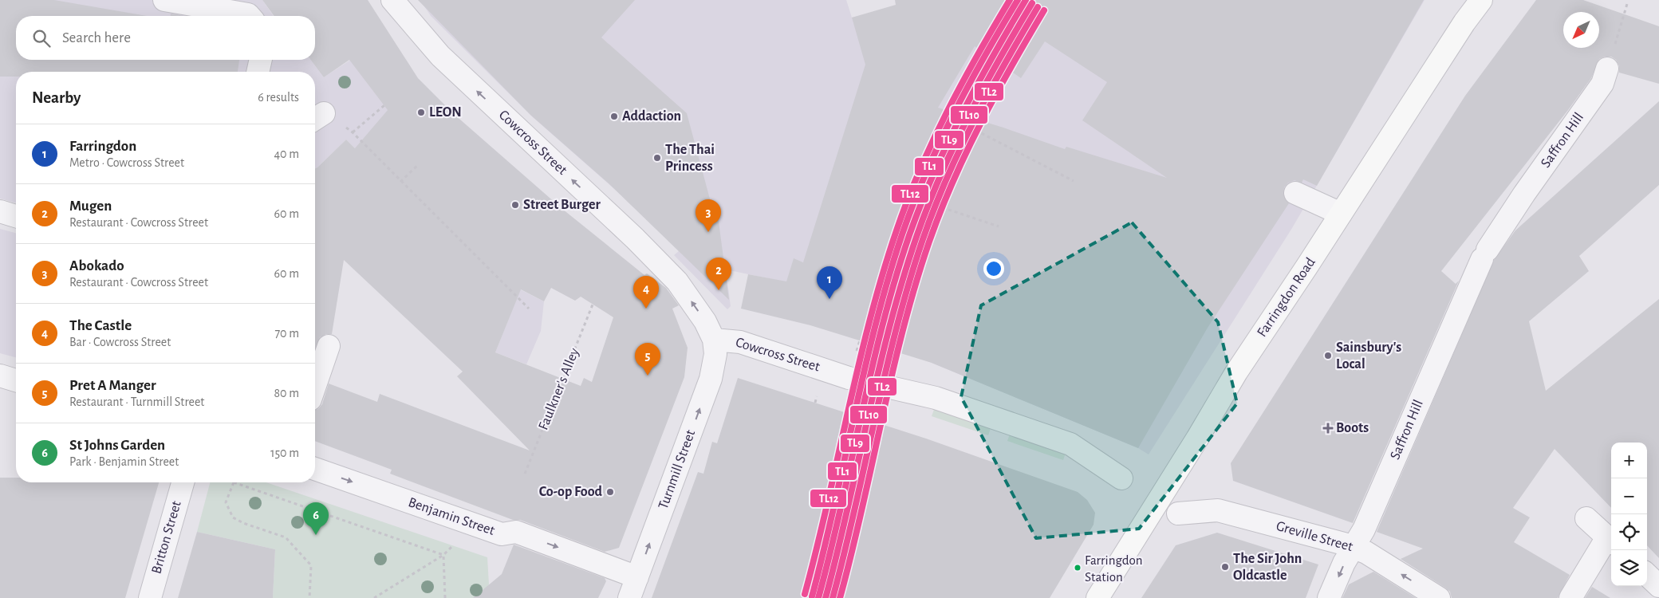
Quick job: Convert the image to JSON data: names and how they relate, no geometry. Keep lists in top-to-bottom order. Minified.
{"streets":{"main road":["Farringdon Road"],"street":["Saffron Hill","Cowcross Street","Turnmill Street","Benjamin Street","Greville Street","Britton Street"],"path":["Faulkner's Alley"]},"crossings":[["Saffron Hill","Greville Street"],["Cowcross Street","Turnmill Street"],["Turnmill Street","Benjamin Street"]],"one_way":["Cowcross Street","Turnmill Street","Benjamin Street","Greville Street"],"places":{"other":["LEON","Addaction","The Thai Princess","Street Burger","Sainsbury's Local","Co-op Food","The Sir John Oldcastle","Farringdon Station"],"health":["Boots"]},"lines":["transit line TL9","transit line TL1","transit line TL12","transit line TL10","transit line TL2"],"north":"bottom left","page":{"search":"Search here","heading":["Nearby","6 results"],"list":[{"mark":"1","name":"Farringdon","note":"Metro · Cowcross Street","value":"40 m"},{"mark":"2","name":"Mugen","note":"Restaurant · Cowcross Street","value":"60 m"},{"mark":"3","name":"Abokado","note":"Restaurant · Cowcross Street","value":"60 m"},{"mark":"4","name":"The Castle","note":"Bar · Cowcross Street","value":"70 m"},{"mark":"5","name":"Pret A Manger","note":"Restaurant · Turnmill Street","value":"80 m"},{"mark":"6","name":"St Johns Garden","note":"Park · Benjamin Street","value":"150 m"}],"pins":["3","2","1","4","5","6"],"map_buttons":["+","−"]}}
